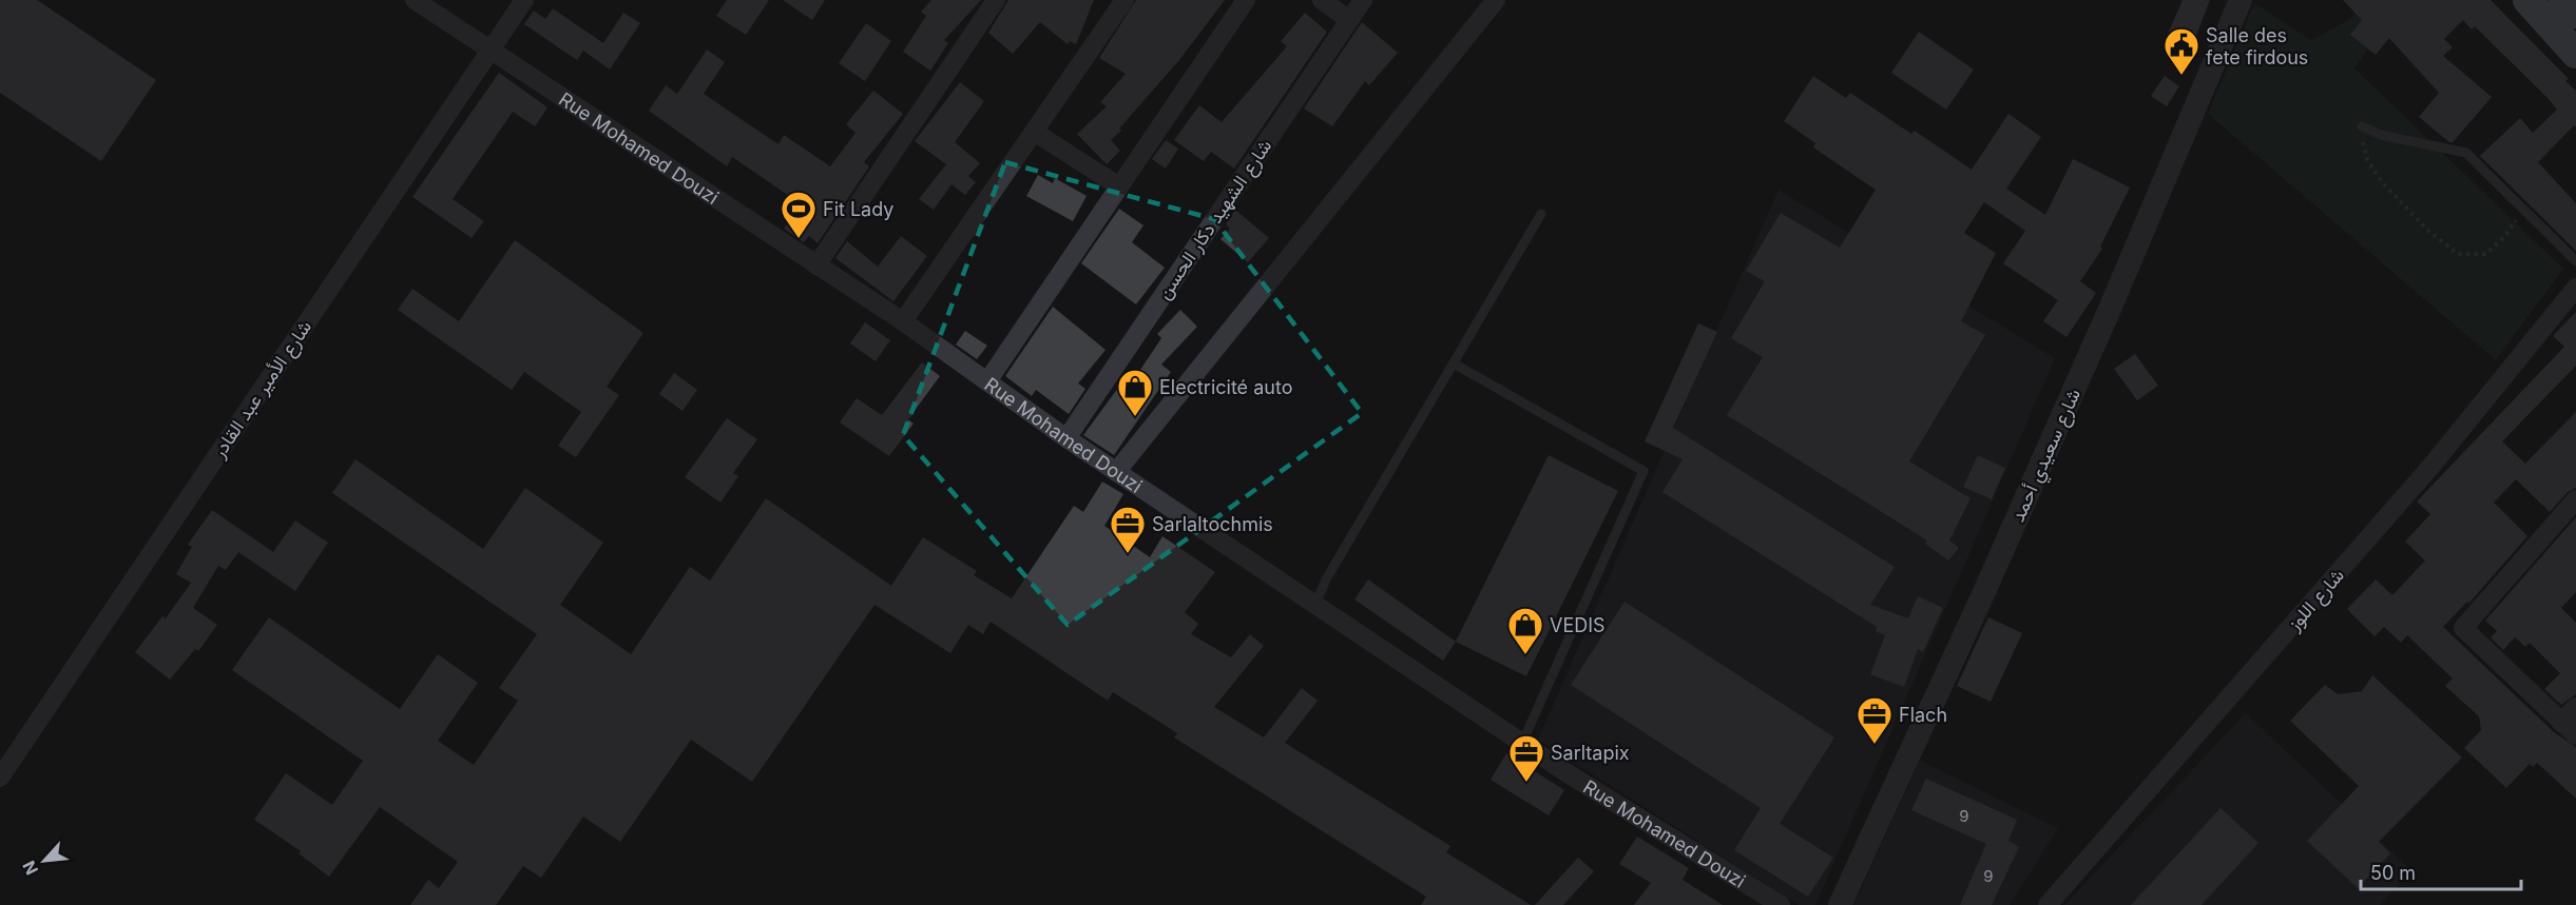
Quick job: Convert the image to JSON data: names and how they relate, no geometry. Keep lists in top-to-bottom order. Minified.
{"streets":{"street":["Rue Mohamed Douzi","شارع الشهيد دكار الحسن","شارع الأمير عبد القادر","شارع سعيدي أحمد","شارع اللوز"]},"crossings":[["Rue Mohamed Douzi","شارع الشهيد دكار الحسن"],["Rue Mohamed Douzi","شارع الأمير عبد القادر"]],"places":{"public building":["Salle des fete firdous"],"sports":["Fit Lady"],"shop":["Electricité auto","VEDIS"],"office":["Sarlaltochmis","Flach","Sarltapix"]},"house_numbers":["9","9"],"scale_bar":"50 m","north":"bottom left"}
